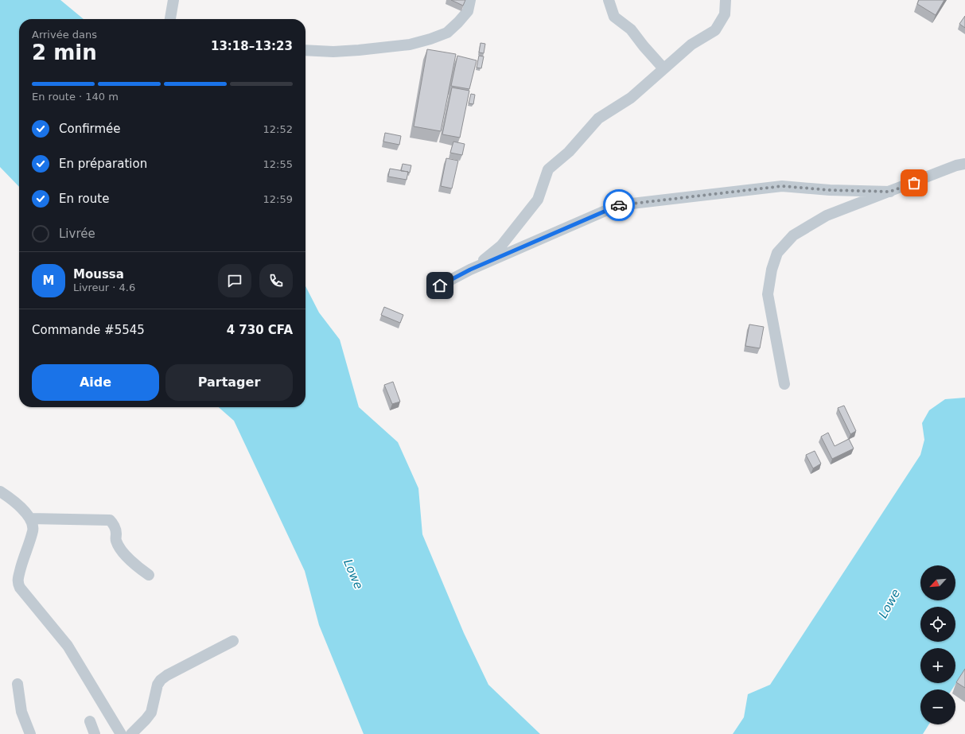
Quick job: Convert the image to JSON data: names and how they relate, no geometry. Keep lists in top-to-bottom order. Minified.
{"water":["Lowe"],"north":"bottom left","page":{"heading":["2 min","Arrivée dans","13:18–13:23"],"panel":["Moussa","Livreur · 4.6","Commande #5545","4 730 CFA"],"bar":"En route · 140 m","list":[["Confirmée","12:52"],["En préparation","12:55"],["En route","12:59"],"Livrée"],"round":"M","buttons":["Aide","Partager"],"map_buttons":["+","−"]}}
